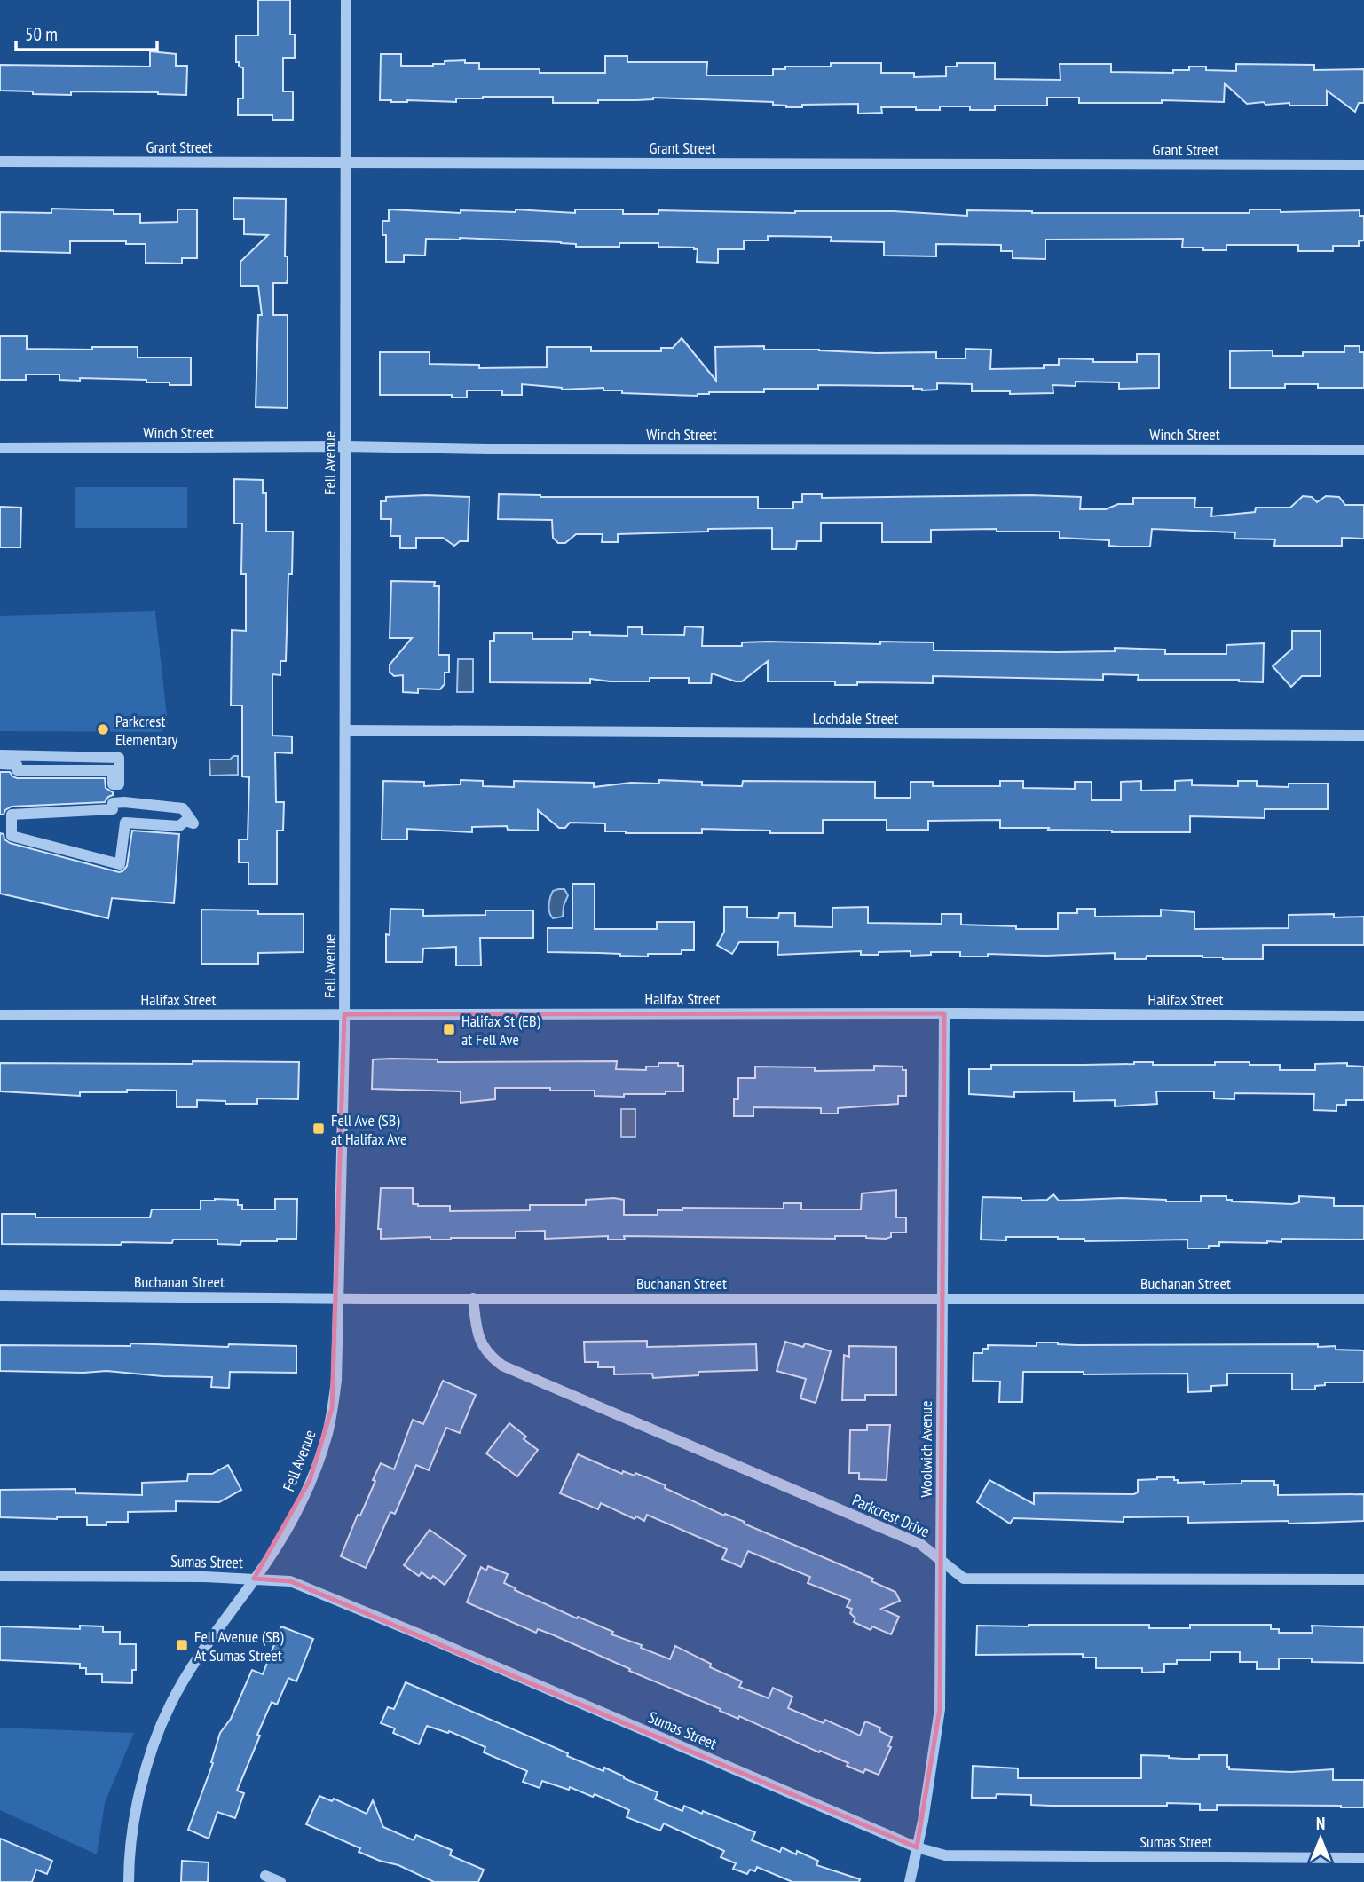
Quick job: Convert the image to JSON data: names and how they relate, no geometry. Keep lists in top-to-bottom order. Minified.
{"streets":{"street":["Grant Street","Winch Street","Fell Avenue","Lochdale Street","Halifax Street","Buchanan Street","Woolwich Avenue","Parkcrest Drive","Sumas Street"]},"crossings":[["Grant Street","Fell Avenue"],["Winch Street","Fell Avenue"],["Fell Avenue","Lochdale Street"],["Fell Avenue","Halifax Street"],["Fell Avenue","Buchanan Street"],["Fell Avenue","Sumas Street"],["Halifax Street","Woolwich Avenue"],["Buchanan Street","Woolwich Avenue"],["Buchanan Street","Parkcrest Drive"],["Woolwich Avenue","Parkcrest Drive"],["Woolwich Avenue","Sumas Street"]],"places":{"other":["Parkcrest Elementary"],"transit":["Halifax St (EB) at Fell Ave","Fell Ave (SB) at Halifax Ave","Fell Avenue (SB) At Sumas Street"]},"scale_bar":"50 m","north":"top"}
